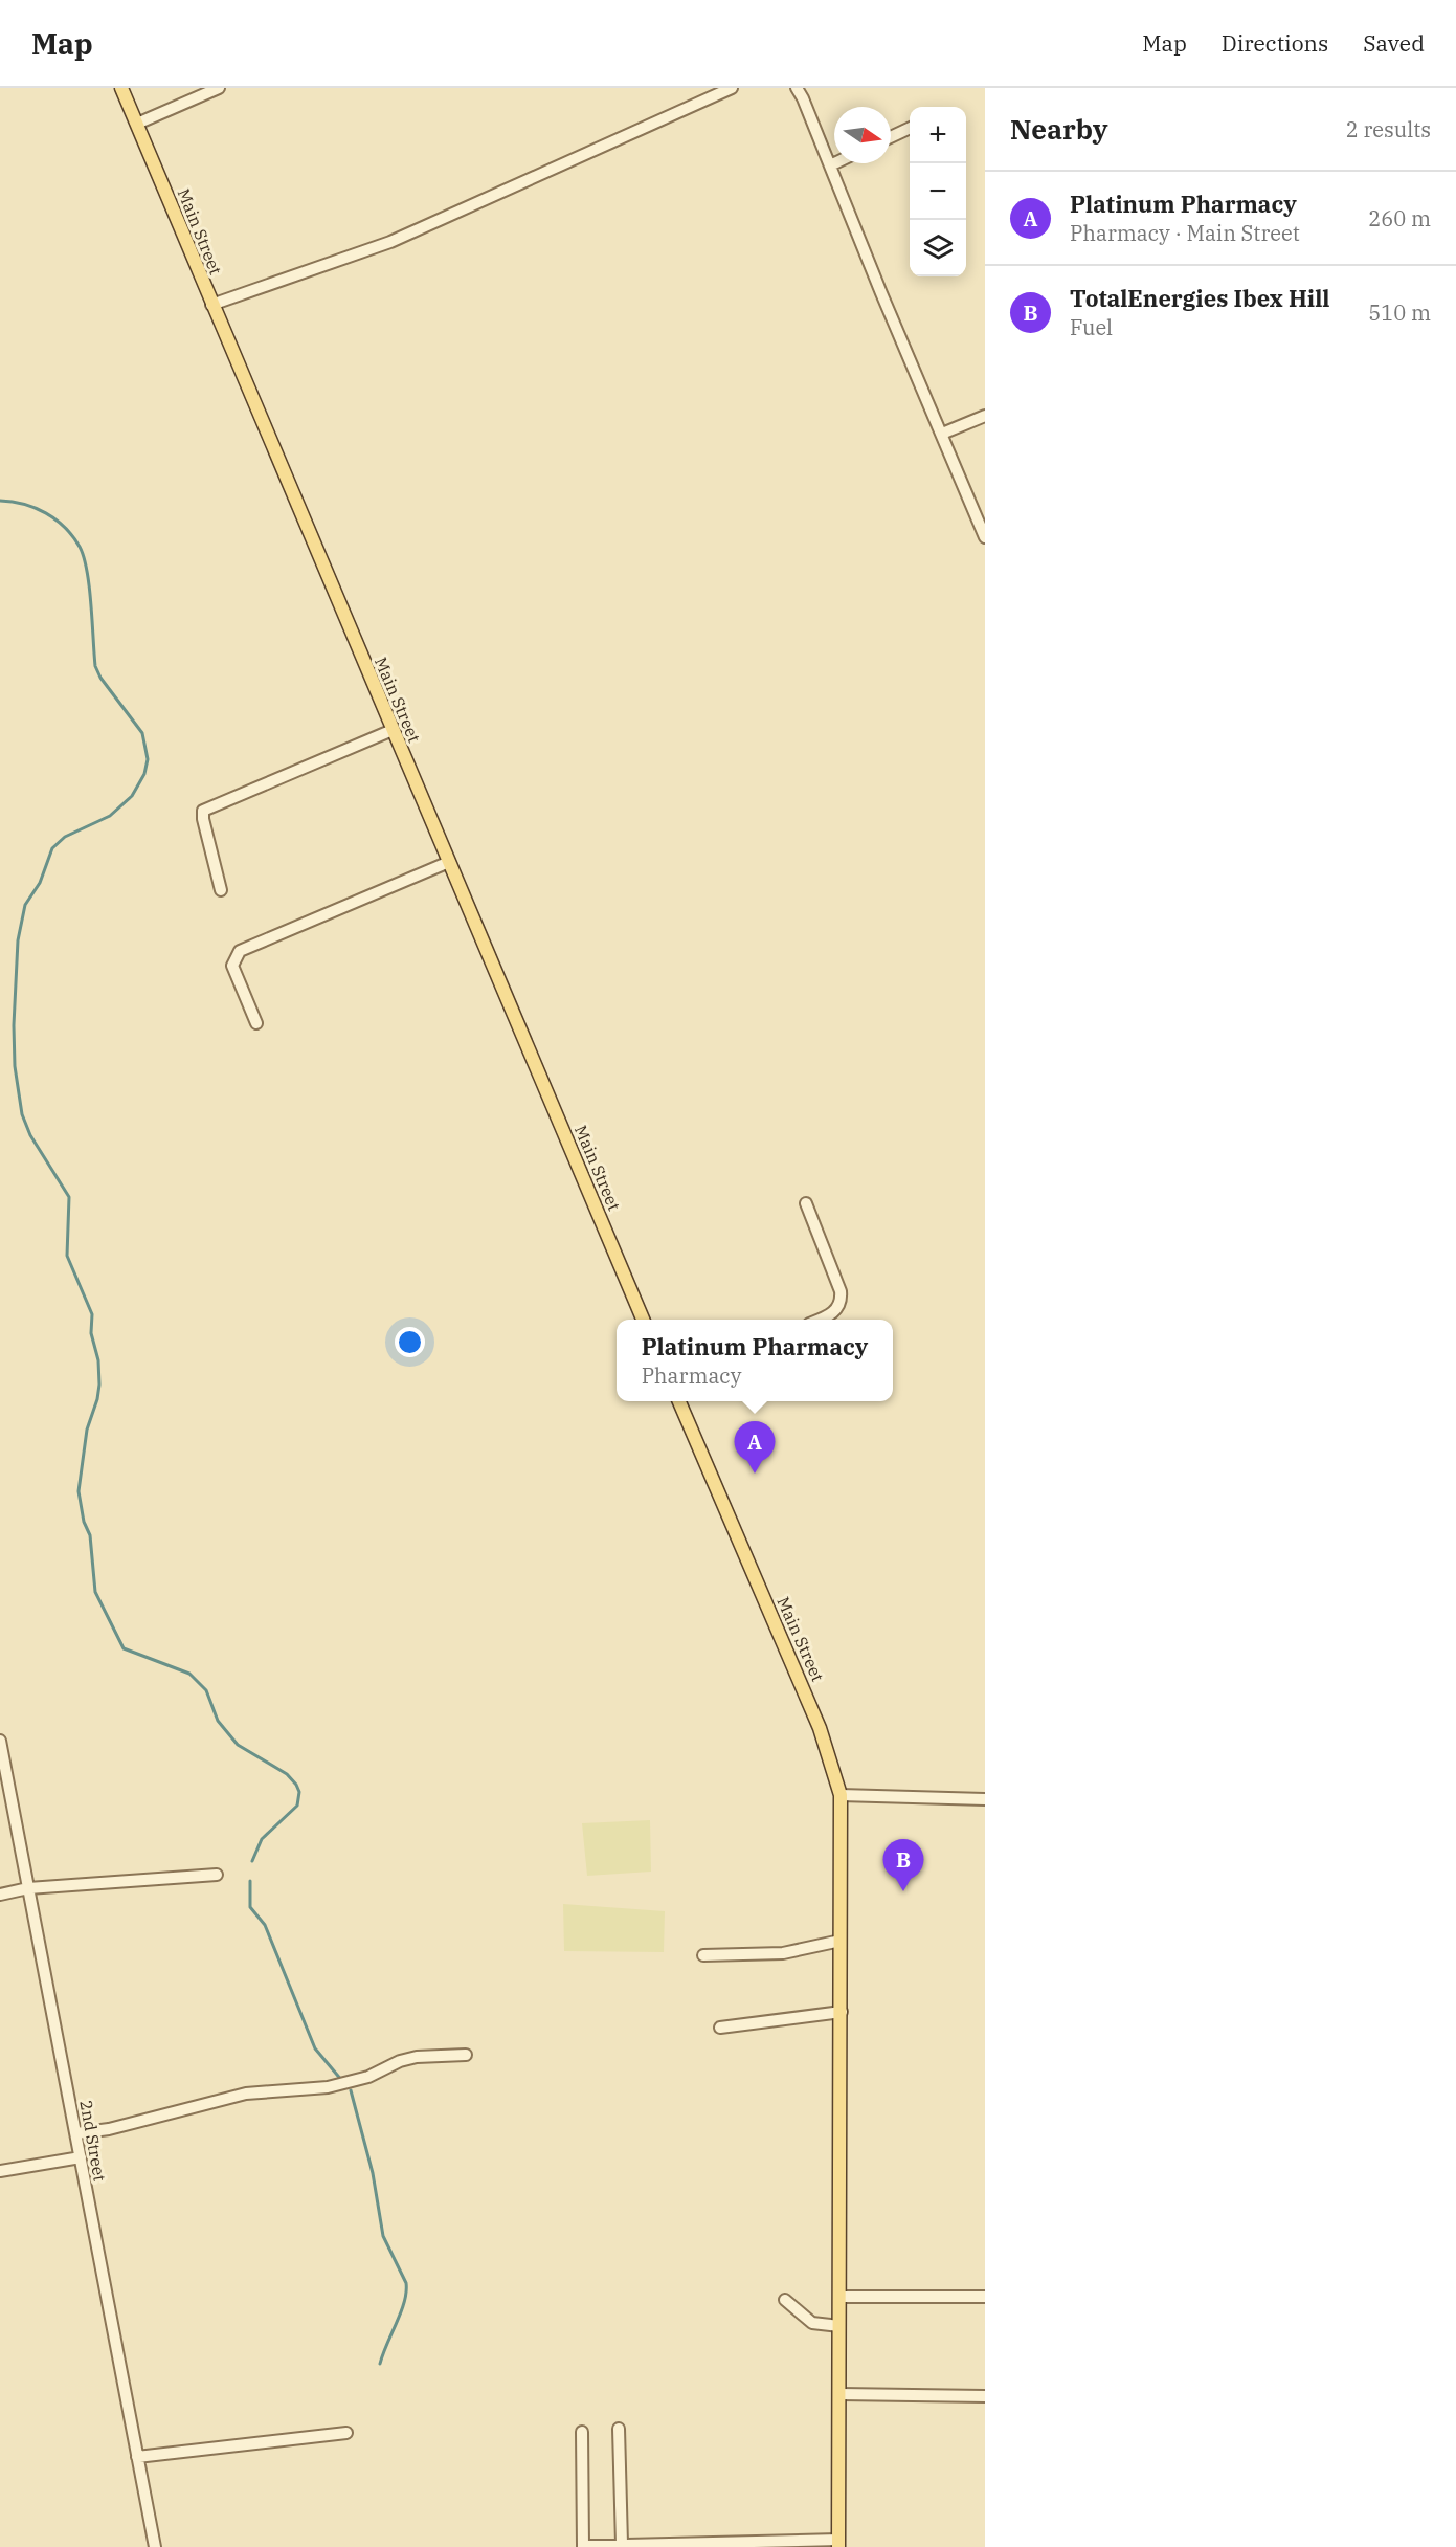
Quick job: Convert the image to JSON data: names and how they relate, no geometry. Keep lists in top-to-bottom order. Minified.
{"streets":{"main road":["Main Street"],"street":["2nd Street"]},"north":"right","page":{"header":"Map","nav":["Map","Directions","Saved"],"heading":["Nearby","2 results"],"map_buttons":["+","−"],"list":[{"mark":"A","name":"Platinum Pharmacy","note":"Pharmacy · Main Street","value":"260 m"},{"mark":"B","name":"TotalEnergies Ibex Hill","note":"Fuel","value":"510 m"}],"popup":["Platinum Pharmacy","Pharmacy"],"pins":["A","B"]}}
